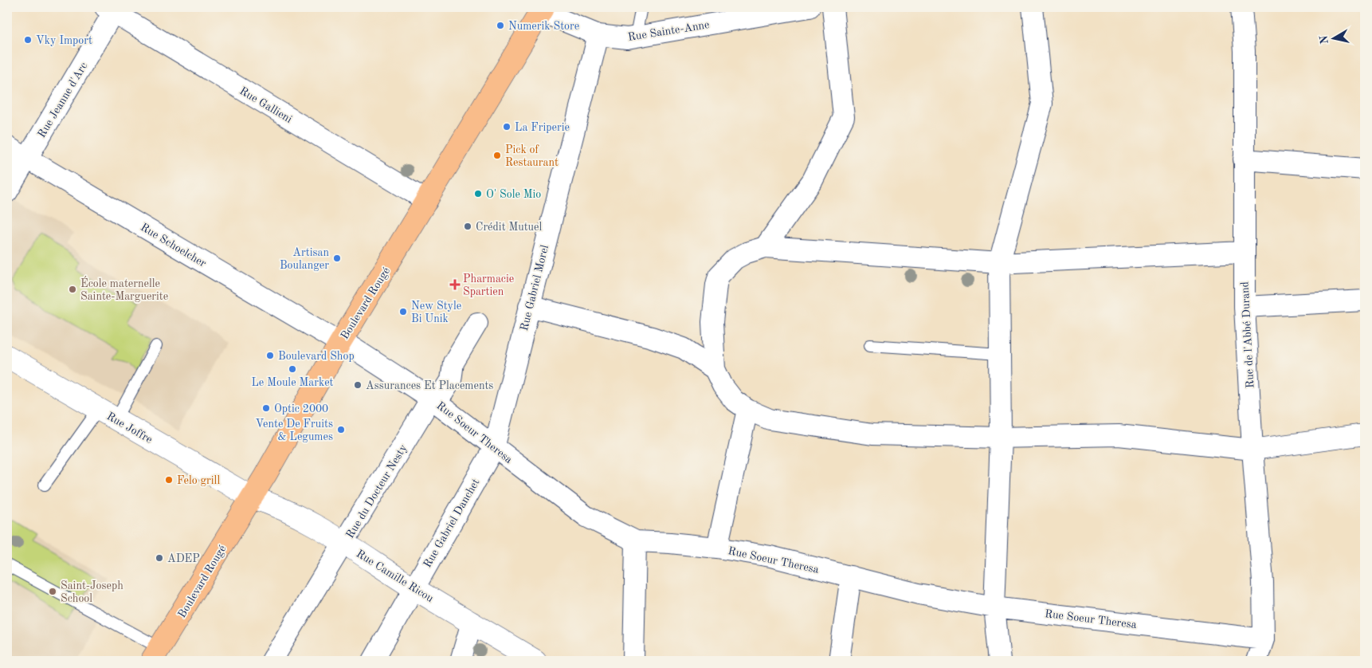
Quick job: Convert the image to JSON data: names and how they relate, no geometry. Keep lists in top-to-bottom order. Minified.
{"streets":{"main road":["Boulevard Rougé"],"street":["Rue Sainte-Anne","Rue Jeanne d'Arc","Rue Gallieni","Rue Schoelcher","Rue Gabriel Morel","Rue de l'Abbé Durand","Rue Joffre","Rue Soeur Theresa","Rue du Docteur Nesty","Rue Gabriel Danchet","Rue Camille Ricou"]},"crossings":[["Rue Sainte-Anne","Rue Gabriel Morel"],["Rue Sainte-Anne","Boulevard Rougé"],["Rue Jeanne d'Arc","Rue Gallieni"],["Rue Jeanne d'Arc","Rue Schoelcher"],["Rue Gallieni","Boulevard Rougé"],["Rue Schoelcher","Boulevard Rougé"],["Rue Schoelcher","Rue Soeur Theresa"],["Rue Gabriel Morel","Rue Soeur Theresa"],["Rue Gabriel Morel","Rue Gabriel Danchet"],["Boulevard Rougé","Rue Joffre"],["Boulevard Rougé","Rue Soeur Theresa"],["Boulevard Rougé","Rue Camille Ricou"],["Rue de l'Abbé Durand","Rue Soeur Theresa"],["Rue Joffre","Rue Camille Ricou"],["Rue Soeur Theresa","Rue du Docteur Nesty"],["Rue Soeur Theresa","Rue Gabriel Danchet"],["Rue du Docteur Nesty","Rue Camille Ricou"],["Rue Gabriel Danchet","Rue Camille Ricou"]],"places":{"other":["Numerik Store","Vky Import","La Friperie","Pick of Restaurant","O' Sole Mio","Crédit Mutuel","Artisan Boulanger","École maternelle Sainte-Marguerite","New Style Bi Unik","Boulevard Shop","Le Moule Market","Assurances Et Placements","Optic 2000","Vente De Fruits & Legumes","Felo grill","ADEP","Saint-Joseph School"],"health":["Pharmacie Spartien"]},"north":"left"}
